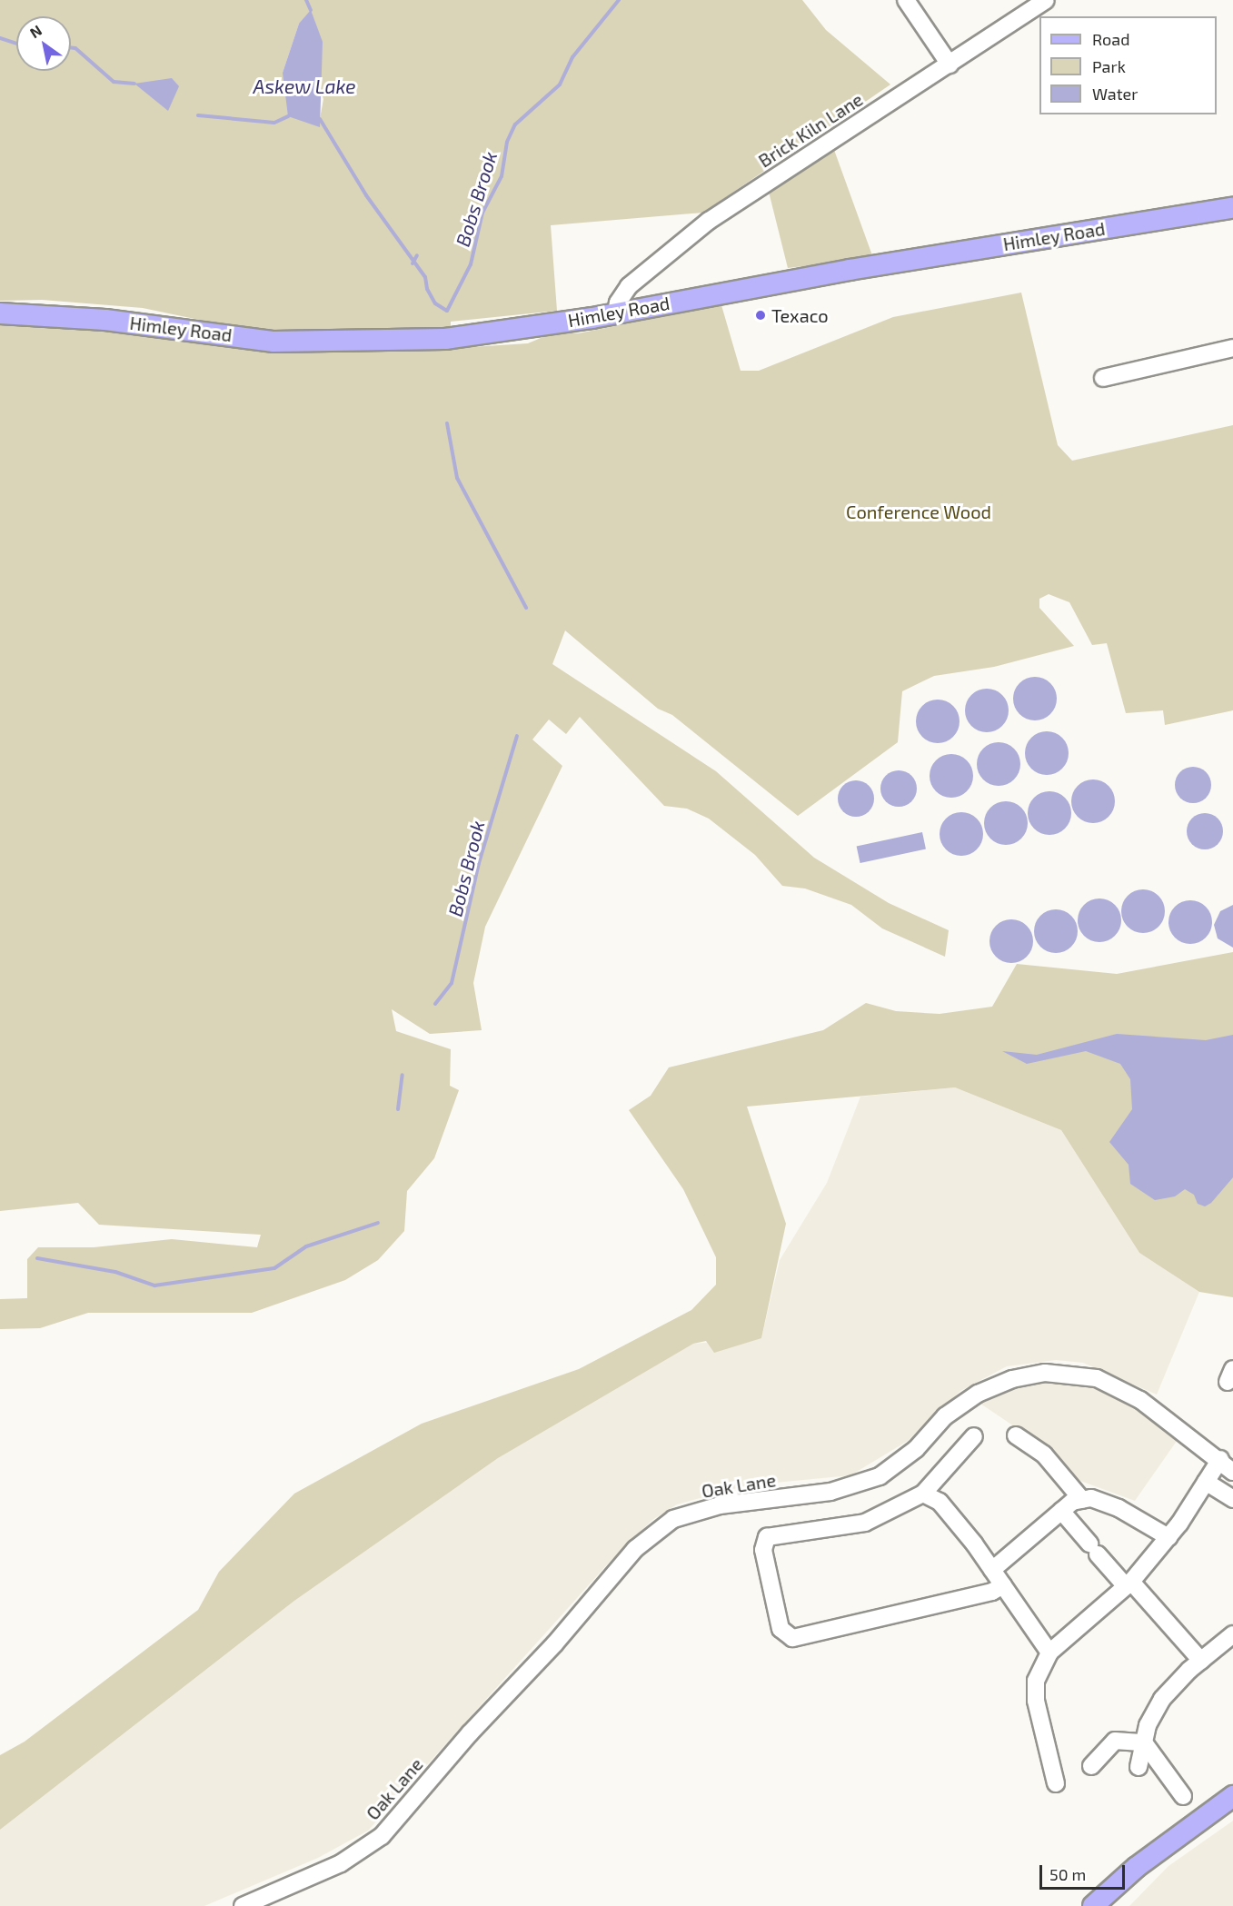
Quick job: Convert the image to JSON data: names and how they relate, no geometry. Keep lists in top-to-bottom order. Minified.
{"streets":{"main road":["Himley Road"],"street":["Brick Kiln Lane","Oak Lane"]},"crossings":[["Brick Kiln Lane","Himley Road"]],"water":["Askew Lake","Bobs Brook"],"parks":["Conference Wood"],"places":["Texaco"],"legend":["Road","Park","Water"],"scale_bar":"50 m","north":"top left"}
